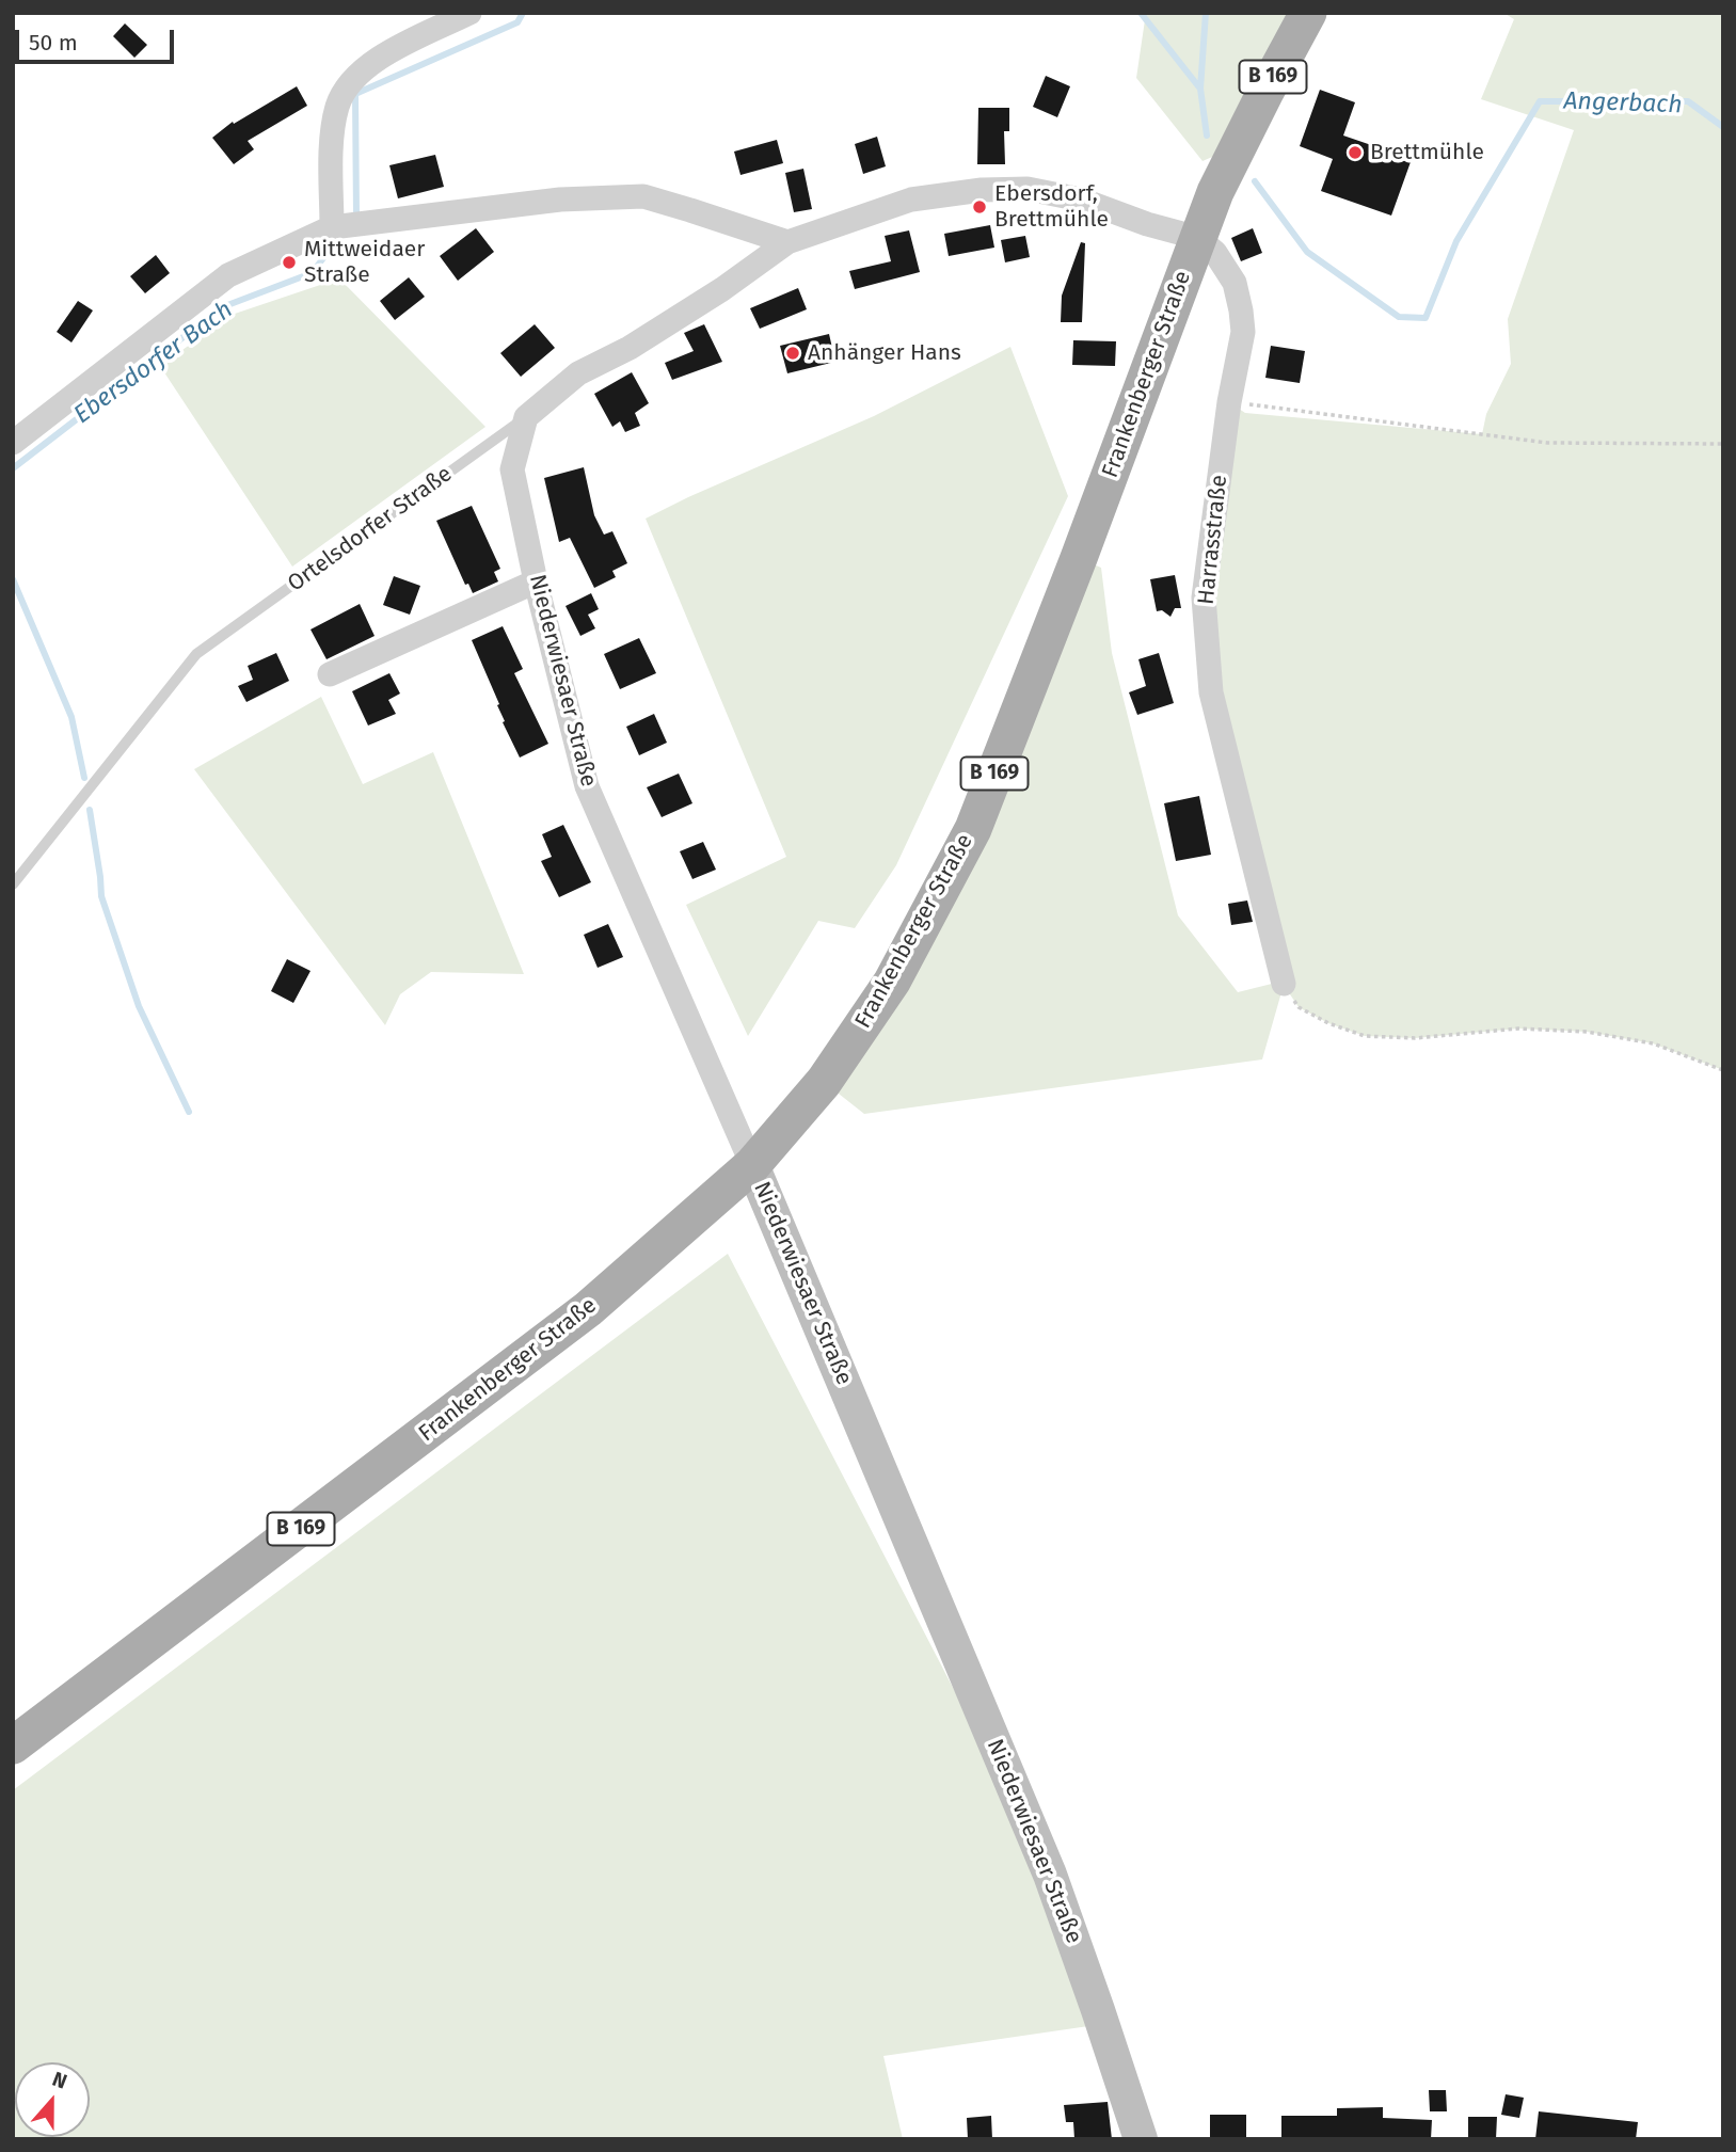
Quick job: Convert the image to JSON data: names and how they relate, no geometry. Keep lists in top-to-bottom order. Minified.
{"streets":{"main road":["B 169","Frankenberger Straße","Niederwiesaer Straße"],"street":["Ortelsdorfer Straße","Harrasstraße"]},"crossings":[["Frankenberger Straße","Harrasstraße"],["Frankenberger Straße","Niederwiesaer Straße"],["Ortelsdorfer Straße","Niederwiesaer Straße"]],"water":["Angerbach","Ebersdorfer Bach"],"places":["Brettmühle","Ebersdorf, Brettmühle","Mittweidaer Straße","Anhänger Hans"],"scale_bar":"50 m","north":"top"}
